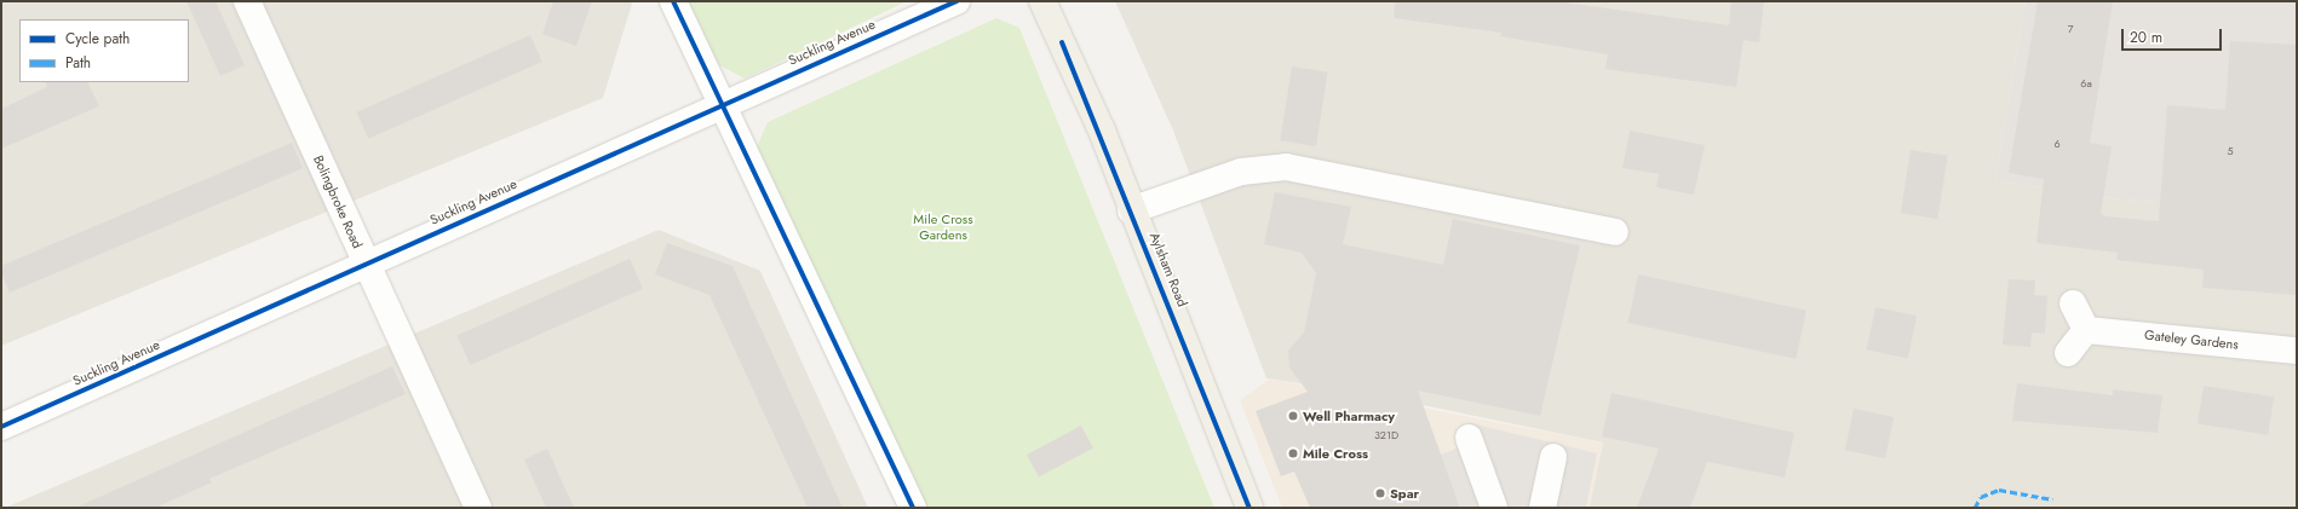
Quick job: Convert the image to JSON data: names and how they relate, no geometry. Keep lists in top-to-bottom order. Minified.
{"streets":{"main road":["Aylsham Road"],"street":["Suckling Avenue","Bolingbroke Road","Gateley Gardens"]},"crossings":[["Suckling Avenue","Bolingbroke Road"]],"parks":["Mile Cross Gardens"],"places":["Well Pharmacy","Mile Cross","Spar"],"house_numbers":["7","6a","6","5","321D"],"legend":["Cycle path","Path"],"scale_bar":"20 m"}
